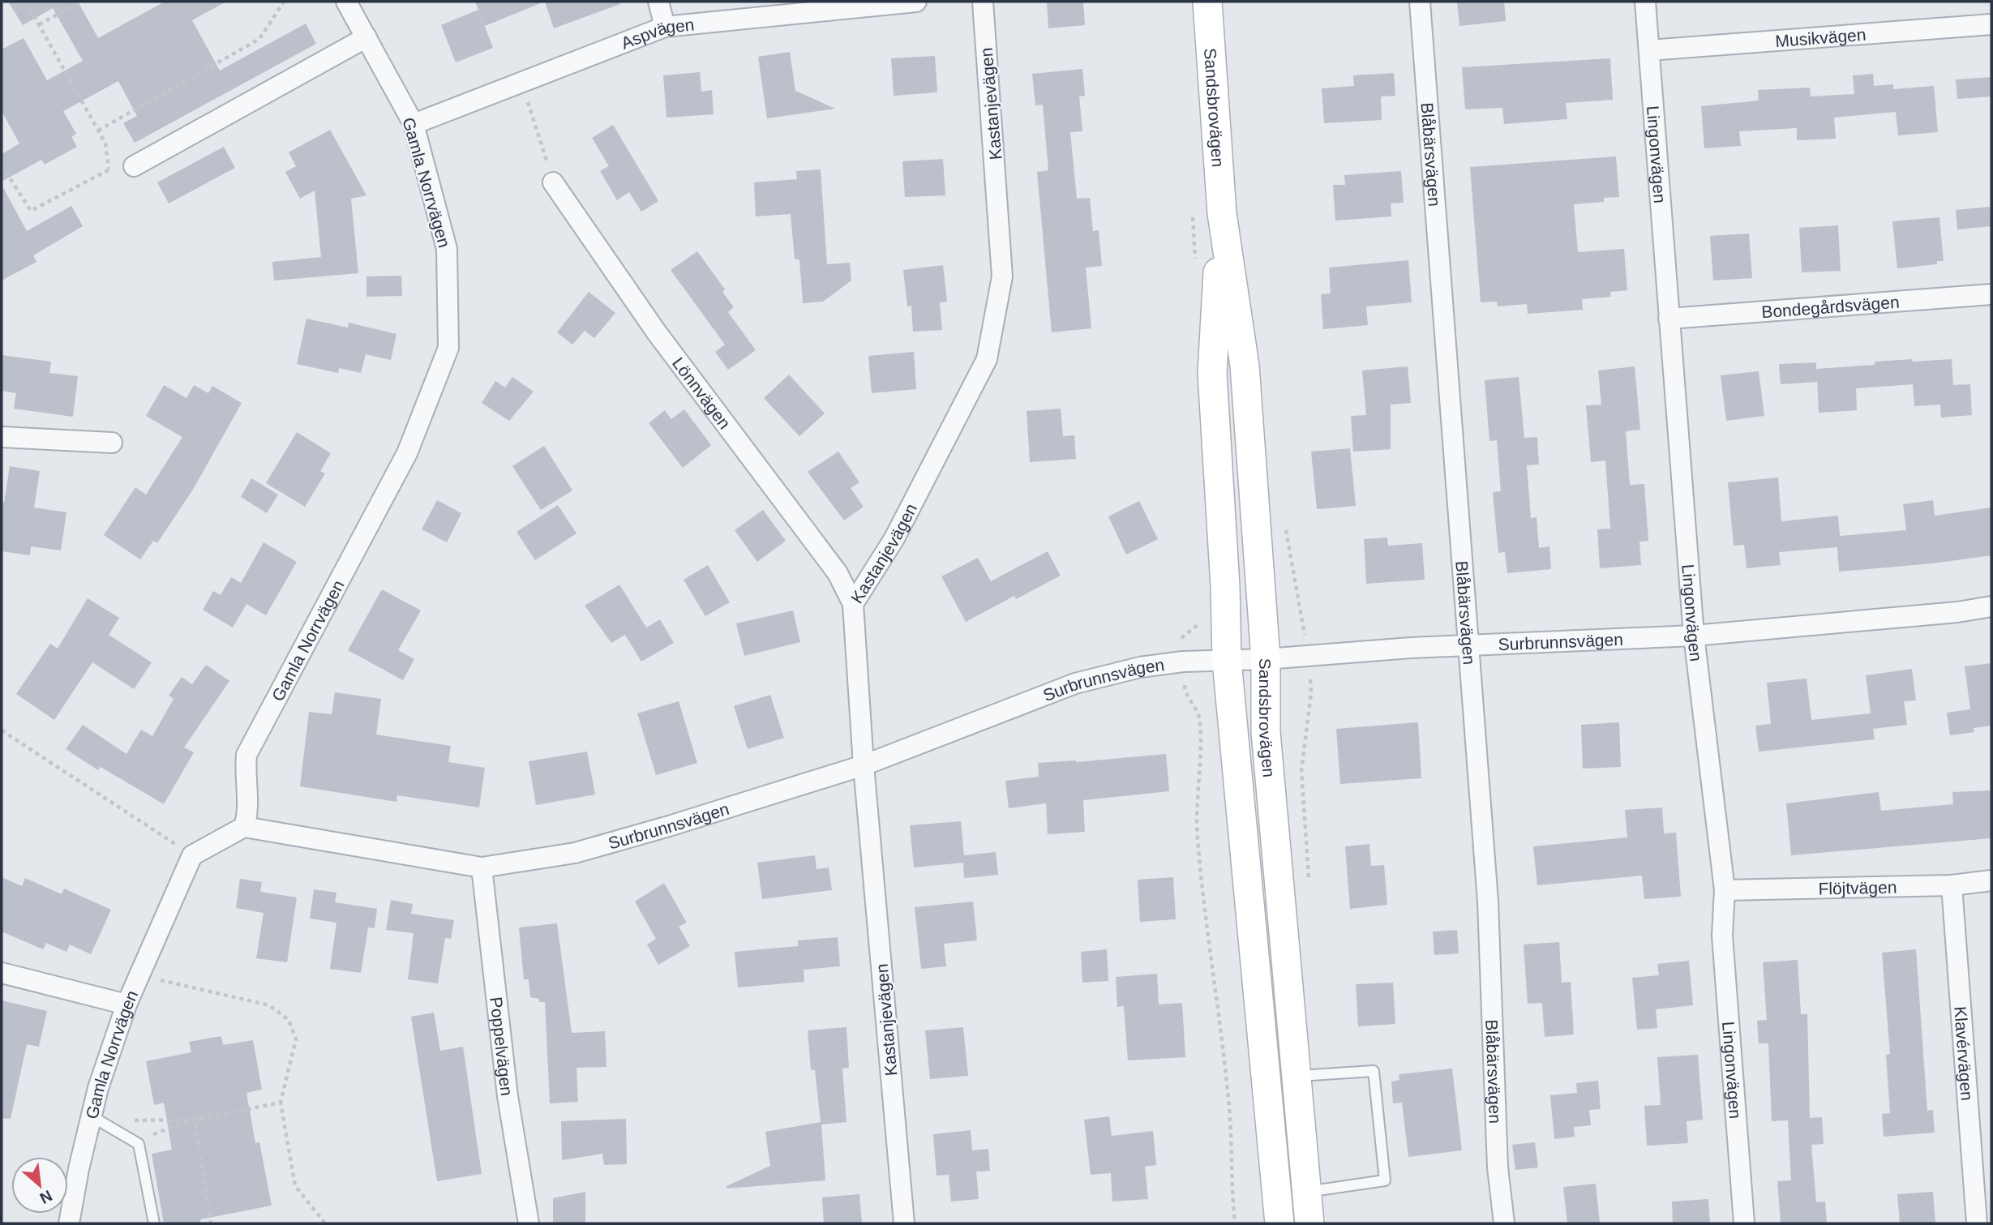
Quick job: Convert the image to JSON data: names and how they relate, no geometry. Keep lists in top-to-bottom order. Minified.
{"streets":{"main road":["Sandsbrovägen"],"street":["Aspvägen","Musikvägen","Kastanjevägen","Blåbärsvägen","Lingonvägen","Gamla Norrvägen","Bondegårdsvägen","Lönnvägen","Surbrunnsvägen","Flöjtvägen","Poppelvägen","Klavérvägen"]},"crossings":[["Aspvägen","Gamla Norrvägen"],["Musikvägen","Lingonvägen"],["Kastanjevägen","Lönnvägen"],["Kastanjevägen","Surbrunnsvägen"],["Sandsbrovägen","Surbrunnsvägen"],["Blåbärsvägen","Surbrunnsvägen"],["Lingonvägen","Bondegårdsvägen"],["Lingonvägen","Surbrunnsvägen"],["Lingonvägen","Flöjtvägen"],["Gamla Norrvägen","Surbrunnsvägen"],["Surbrunnsvägen","Poppelvägen"],["Flöjtvägen","Klavérvägen"]],"north":"bottom right"}
